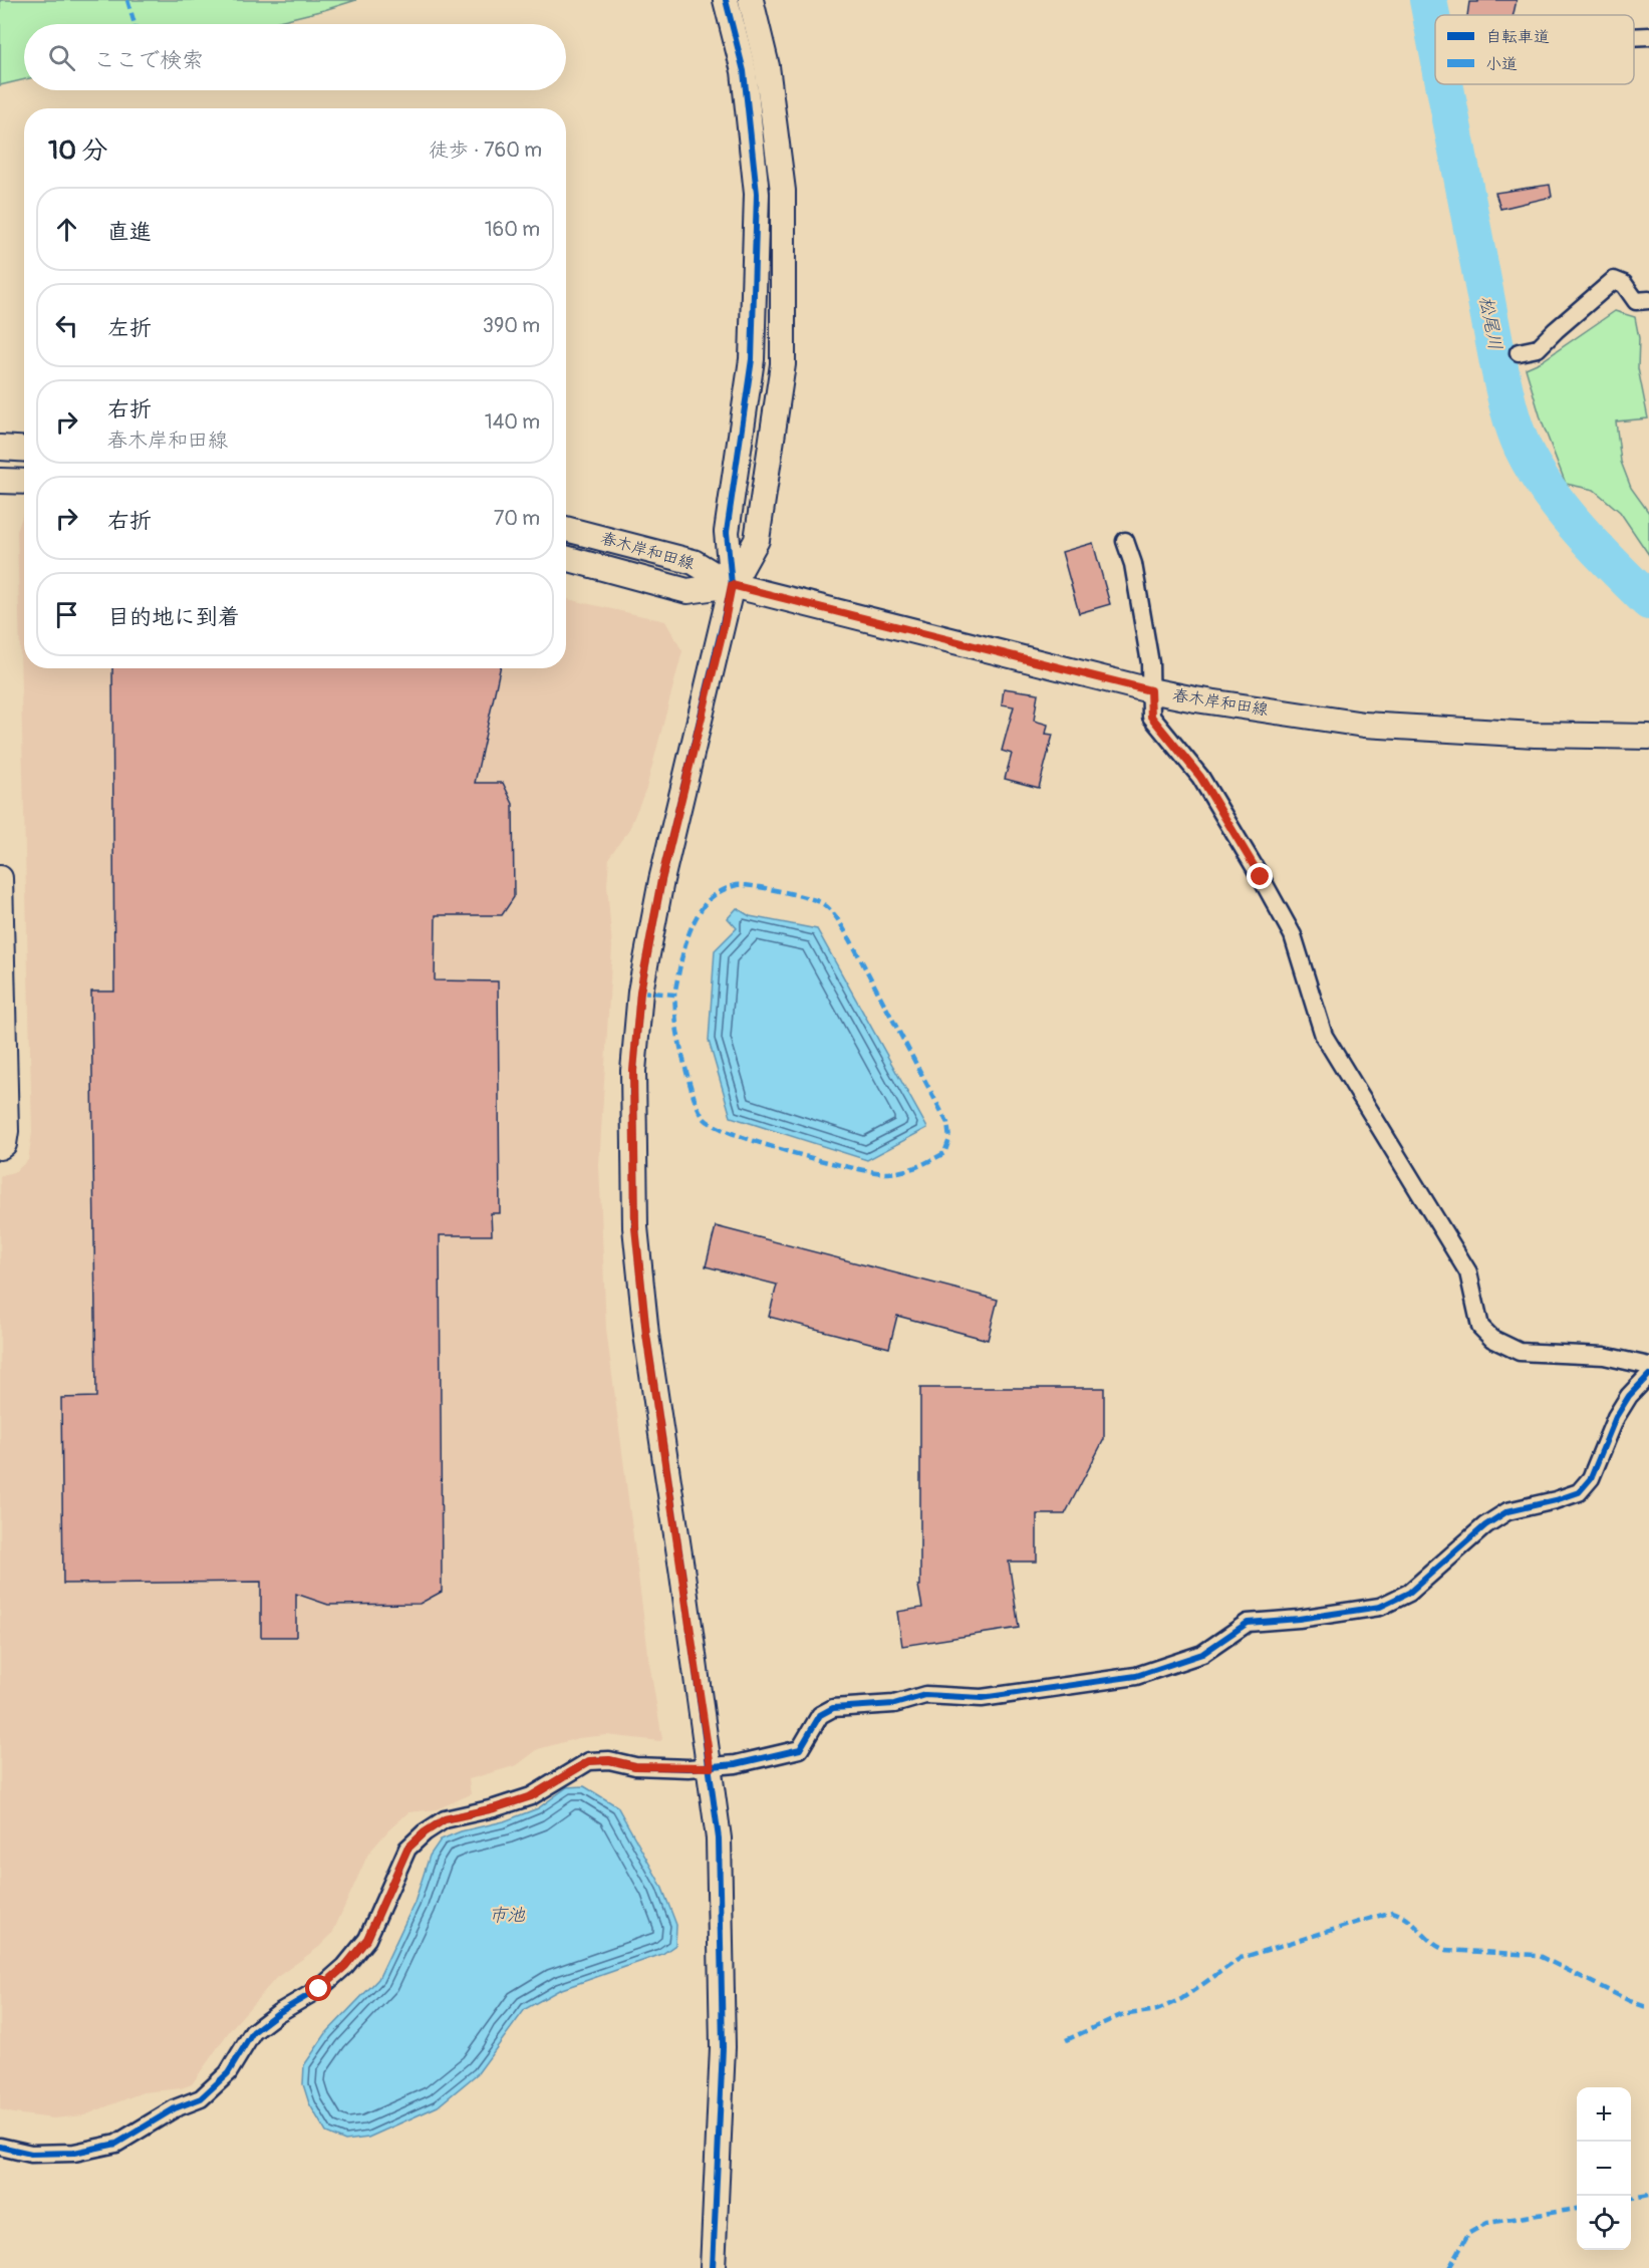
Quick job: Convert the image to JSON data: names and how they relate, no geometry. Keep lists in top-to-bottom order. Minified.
{"streets":{"street":["春木岸和田線"]},"water":["松尾川","市池"],"legend":["自転車道","小道"],"page":{"search":"ここで検索","heading":["10 分","徒歩 · 760 m"],"list":[["直進","160 m"],["左折","390 m"],["右折","春木岸和田線","140 m"],["右折","70 m"],"目的地に到着"],"map_buttons":["+","−"]}}
